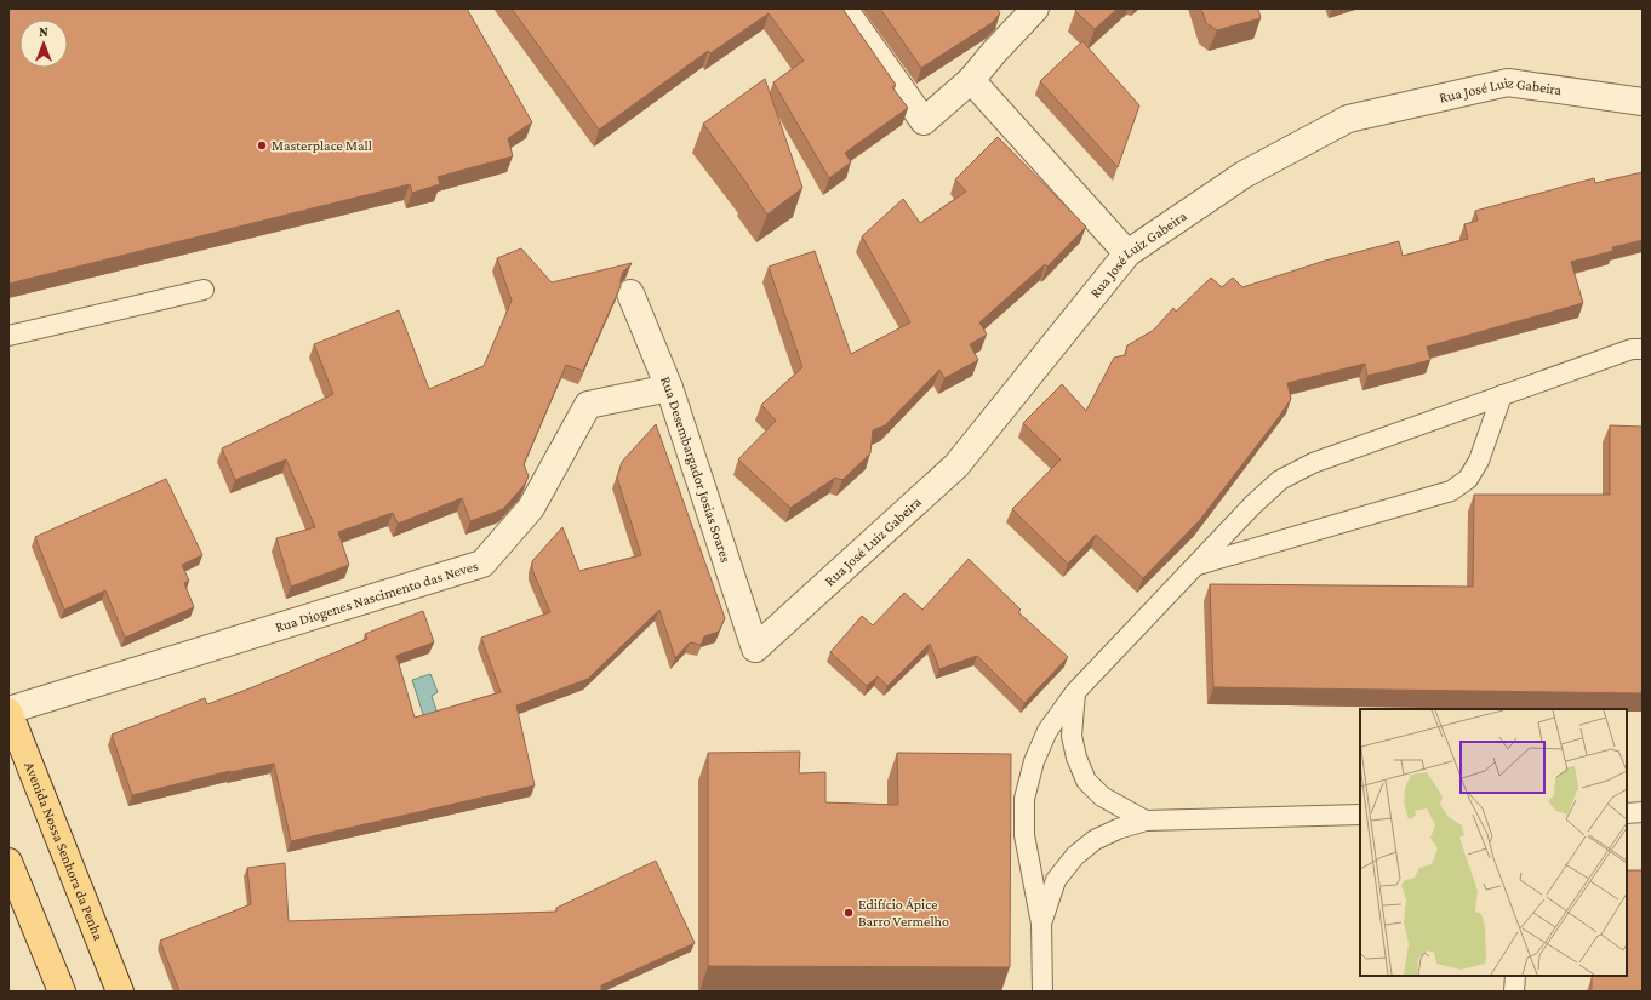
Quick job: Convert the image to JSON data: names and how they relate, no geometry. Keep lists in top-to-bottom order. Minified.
{"streets":{"main road":["Avenida Nossa Senhora da Penha"],"street":["Rua José Luiz Gabeira","Rua Desembargador Josias Soares","Rua Diogenes Nascimento das Neves"]},"crossings":[["Rua José Luiz Gabeira","Rua Desembargador Josias Soares"],["Rua Desembargador Josias Soares","Rua Diogenes Nascimento das Neves"],["Rua Diogenes Nascimento das Neves","Avenida Nossa Senhora da Penha"]],"places":["Masterplace Mall","Edifício Ápice Barro Vermelho"],"north":"top"}
